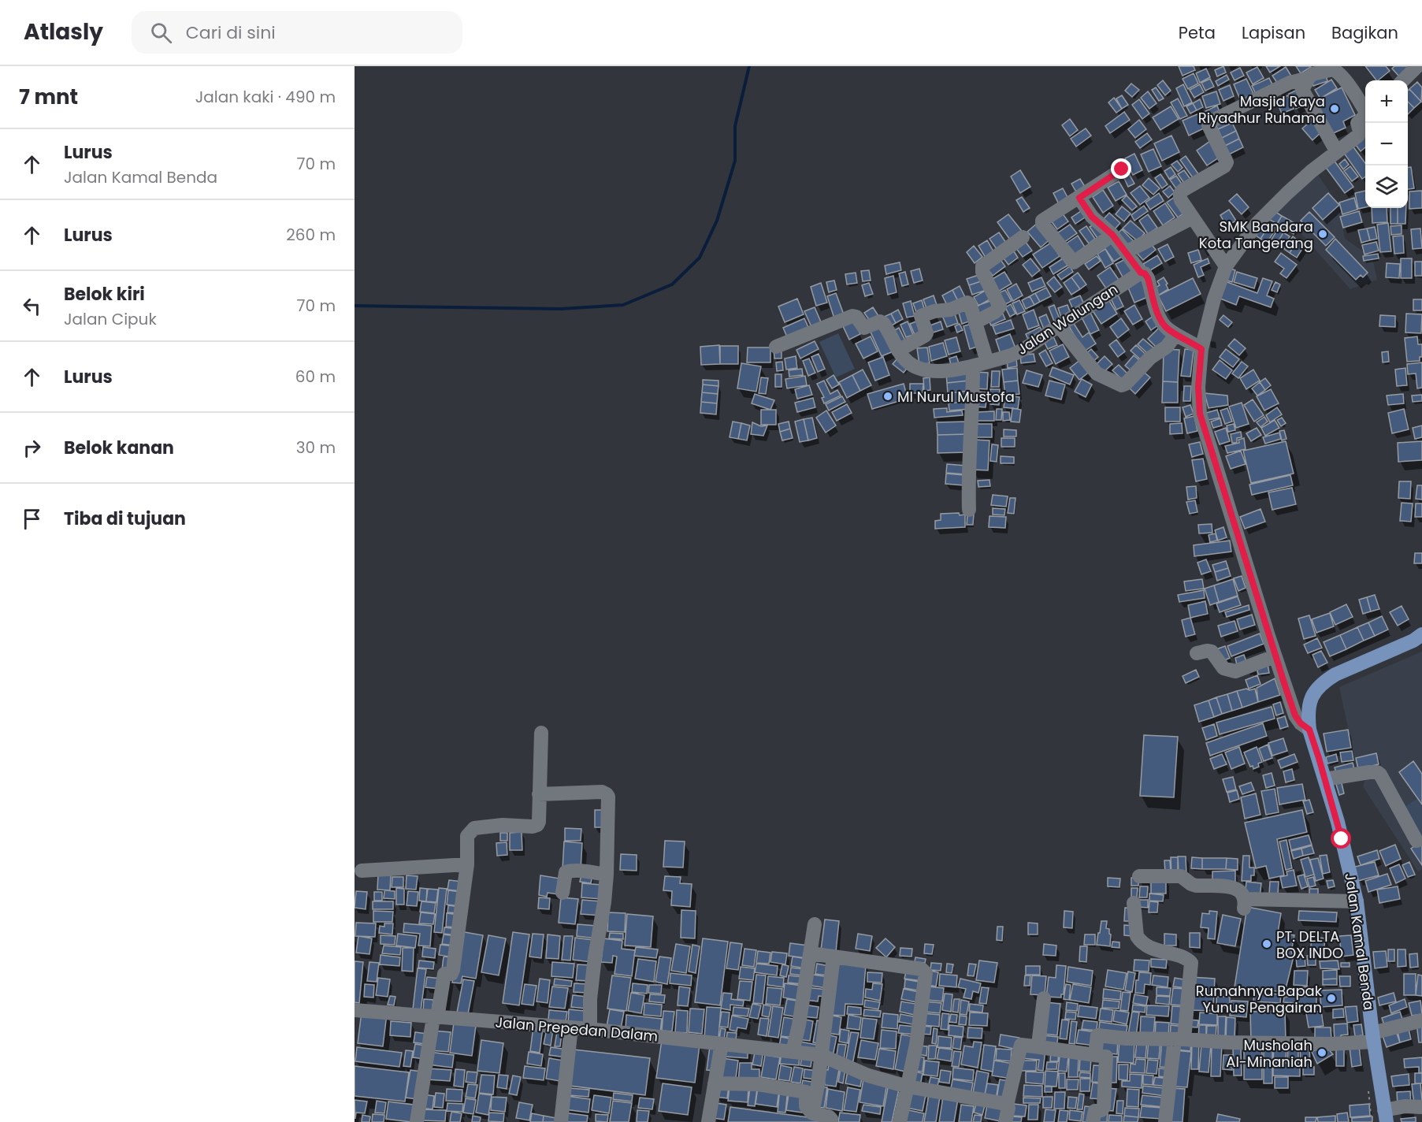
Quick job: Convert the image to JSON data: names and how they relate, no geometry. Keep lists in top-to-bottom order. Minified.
{"streets":{"main road":["Jalan Kamal Benda"],"street":["Jalan Walungan","Jalan Prepedan Dalam"]},"places":["Masjid Raya Riyadhur Ruhama","SMK Bandara Kota Tangerang","MI Nurul Mustofa","PT. DELTA BOX INDO","Rumahnya Bapak Yunus Pengairan","Musholah Al-Minaniah"],"page":{"header":"Atlasly","search":"Cari di sini","nav":["Peta","Lapisan","Bagikan"],"heading":["7 mnt","Jalan kaki · 490 m"],"map_buttons":["+","−"],"list":[["Lurus","Jalan Kamal Benda","70 m"],["Lurus","260 m"],["Belok kiri","Jalan Cipuk","70 m"],["Lurus","60 m"],["Belok kanan","30 m"],"Tiba di tujuan"]}}
